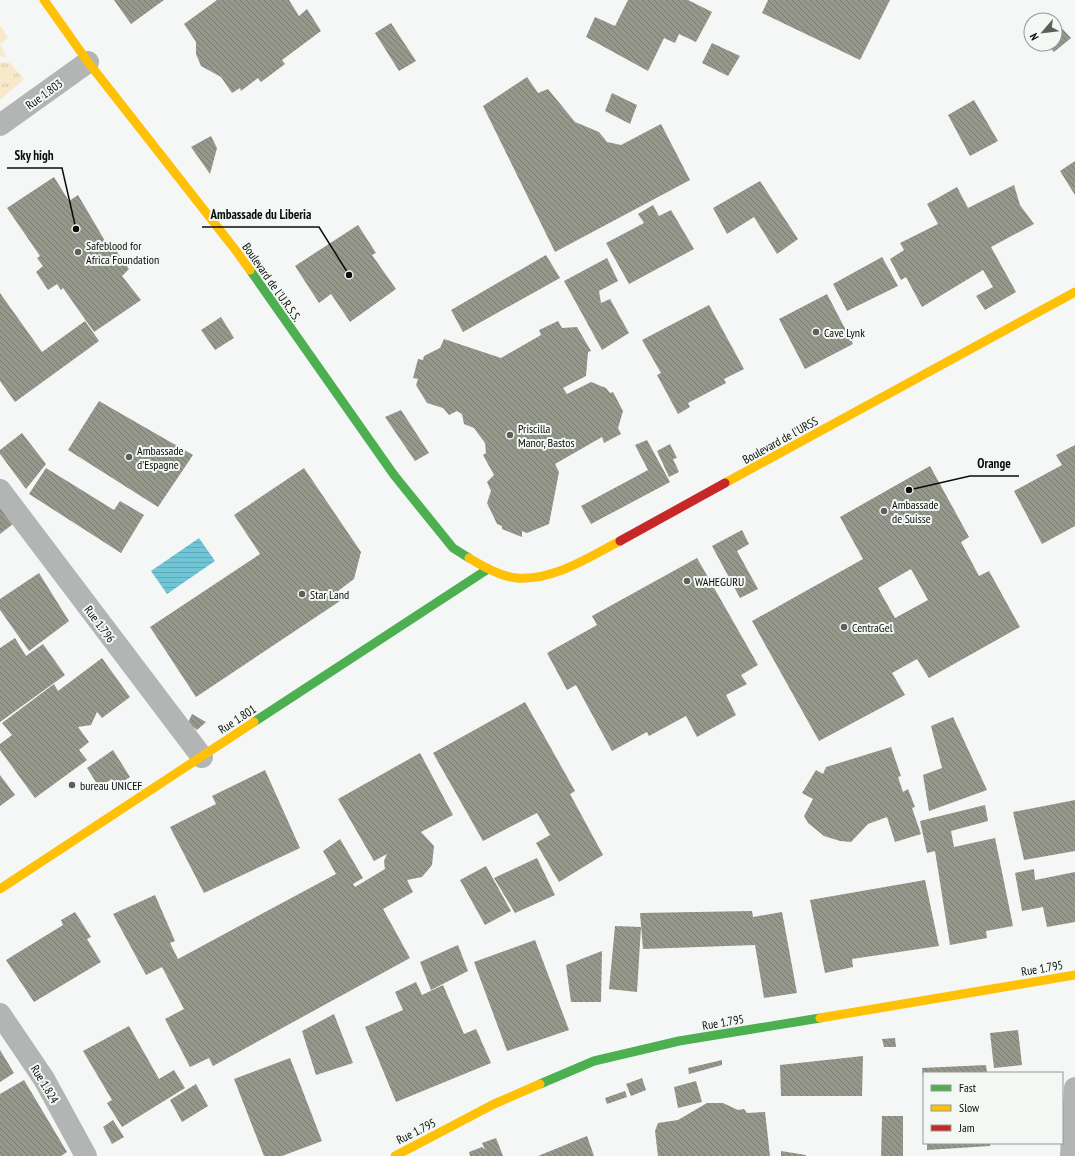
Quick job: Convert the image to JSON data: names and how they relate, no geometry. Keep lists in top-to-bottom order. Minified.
{"streets":{"street":["Rue 1.803","Boulevard de l'U.R.S.S.","Boulevard de l'URSS","Rue 1.796","Rue 1.801","Rue 1.795","Rue 1.824"]},"crossings":[["Rue 1.803","Boulevard de l'U.R.S.S."],["Boulevard de l'U.R.S.S.","Boulevard de l'URSS"],["Boulevard de l'U.R.S.S.","Rue 1.801"],["Boulevard de l'URSS","Rue 1.801"],["Rue 1.796","Rue 1.801"]],"places":["Sky high","Safeblood for Africa Foundation","Ambassade du Liberia","Cave Lynk","Priscilla Manor, Bastos","Ambassade d’Espagne","Orange","Ambassade de Suisse","WAHEGURU","Star Land","CentraGel","bureau UNICEF"],"legend":["Fast","Slow","Jam"],"north":"bottom left"}
